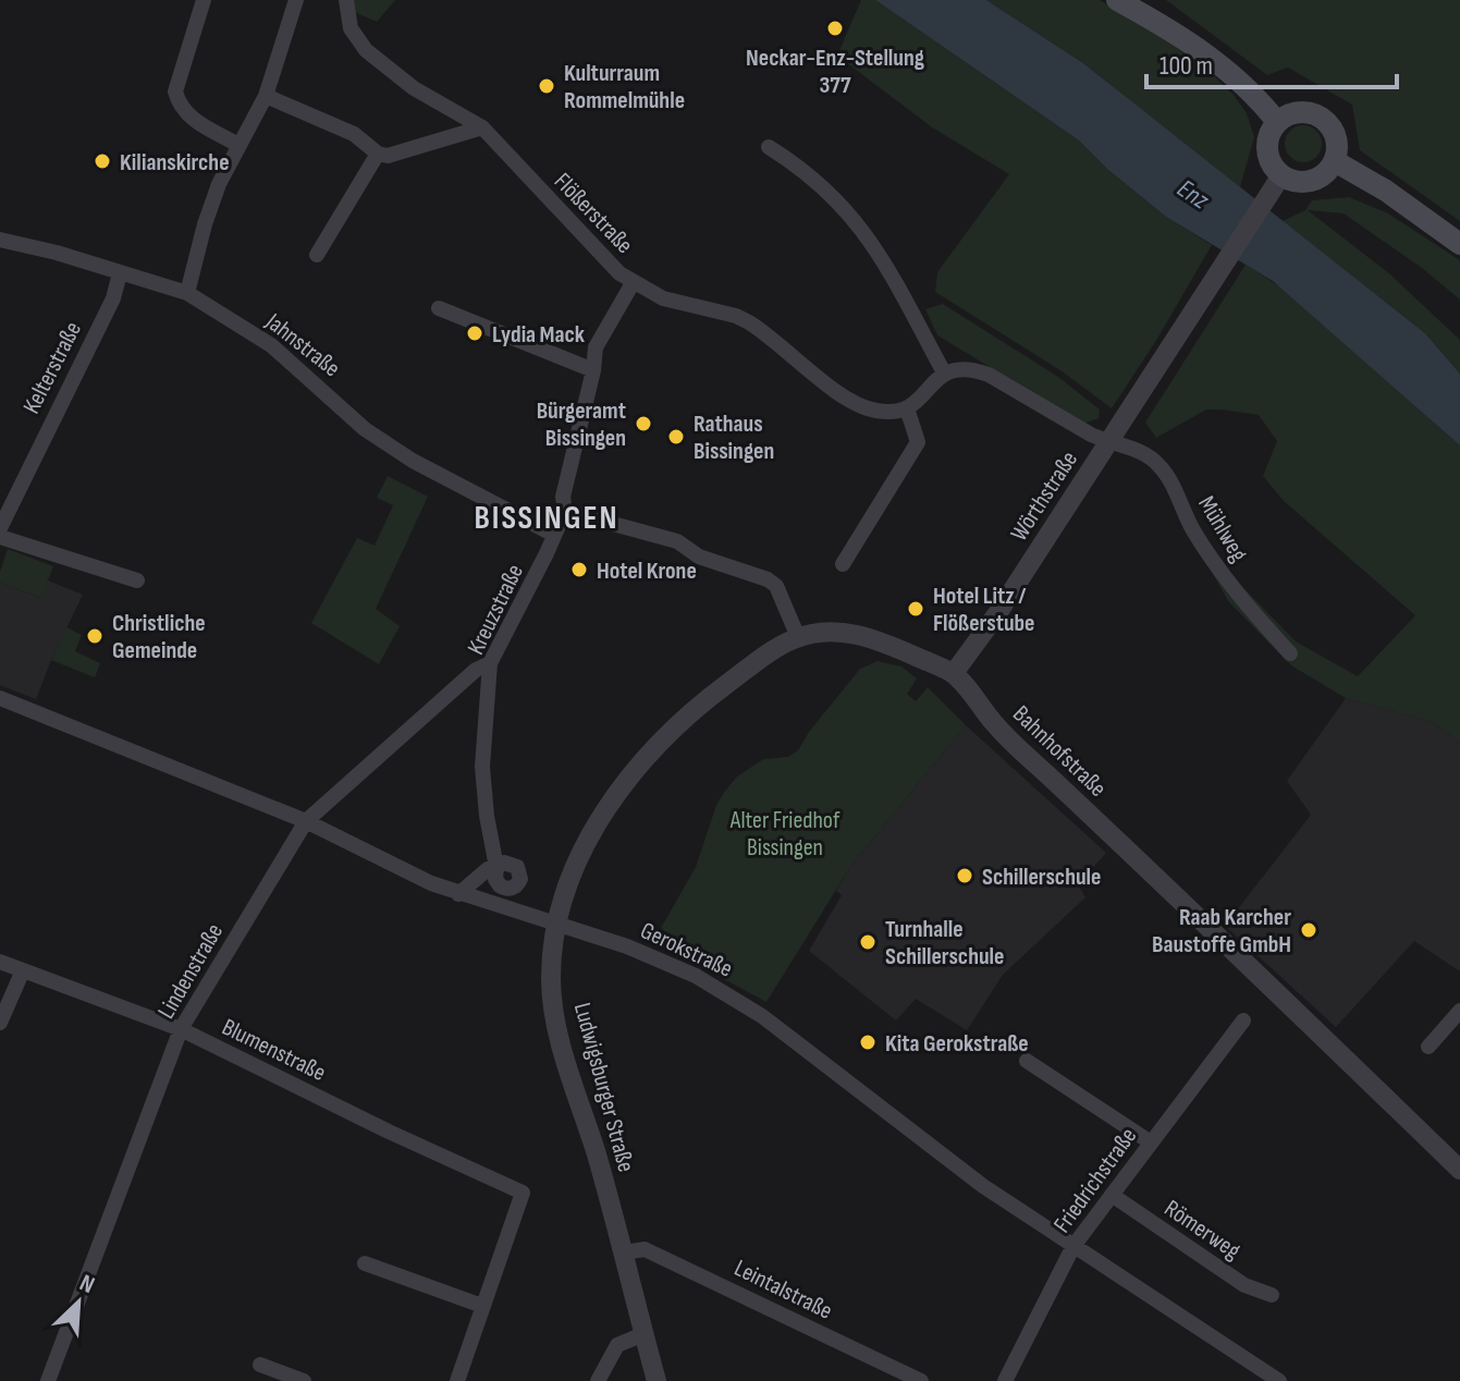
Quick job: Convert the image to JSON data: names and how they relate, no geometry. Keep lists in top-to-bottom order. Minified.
{"streets":{"street":["Flößerstraße","Jahnstraße","Kelterstraße","Wörthstraße","Mühlweg","Kreuzstraße","Bahnhofstraße","Gerokstraße","Lindenstraße","Blumenstraße","Ludwigsburger Straße","Friedrichstraße","Römerweg","Leintalstraße"]},"crossings":[["Flößerstraße","Kreuzstraße"],["Jahnstraße","Kelterstraße"],["Jahnstraße","Kreuzstraße"],["Wörthstraße","Mühlweg"],["Wörthstraße","Bahnhofstraße"],["Kreuzstraße","Gerokstraße"],["Kreuzstraße","Lindenstraße"],["Bahnhofstraße","Ludwigsburger Straße"],["Gerokstraße","Lindenstraße"],["Gerokstraße","Ludwigsburger Straße"],["Gerokstraße","Friedrichstraße"],["Lindenstraße","Blumenstraße"],["Ludwigsburger Straße","Leintalstraße"],["Friedrichstraße","Römerweg"]],"districts":["BISSINGEN"],"water":["Enz"],"parks":["Alter Friedhof Bissingen"],"places":["Neckar-Enz-Stellung 377","Kulturraum Rommelmühle","Kilianskirche","Lydia Mack","Bürgeramt Bissingen","Rathaus Bissingen","Hotel Krone","Hotel Litz / Flößerstube","Christliche Gemeinde","Schillerschule","Raab Karcher Baustoffe GmbH","Turnhalle Schillerschule","Kita Gerokstraße"],"scale_bar":"100 m","north":"top right"}
